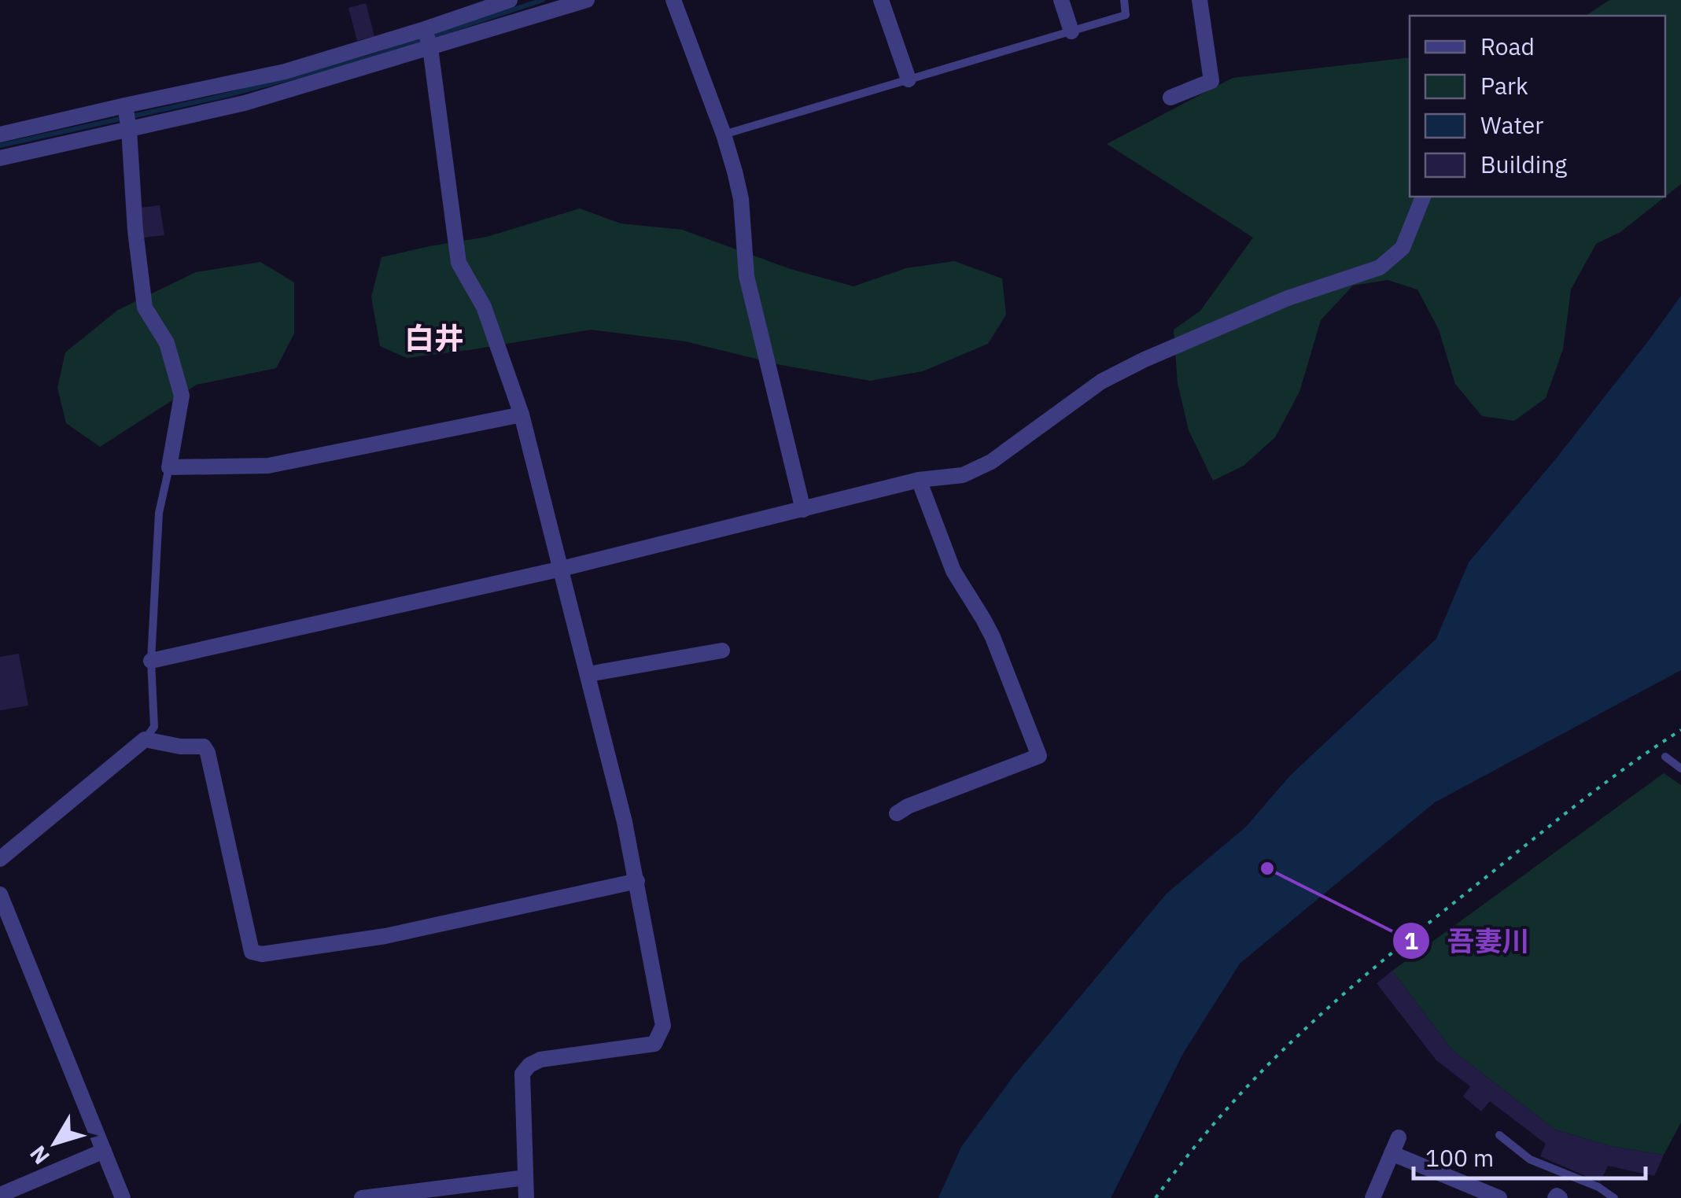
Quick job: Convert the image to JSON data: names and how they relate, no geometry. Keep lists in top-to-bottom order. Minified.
{"districts":["白井"],"places":["吾妻川"],"legend":["Road","Park","Water","Building"],"scale_bar":"100 m","north":"bottom left"}
